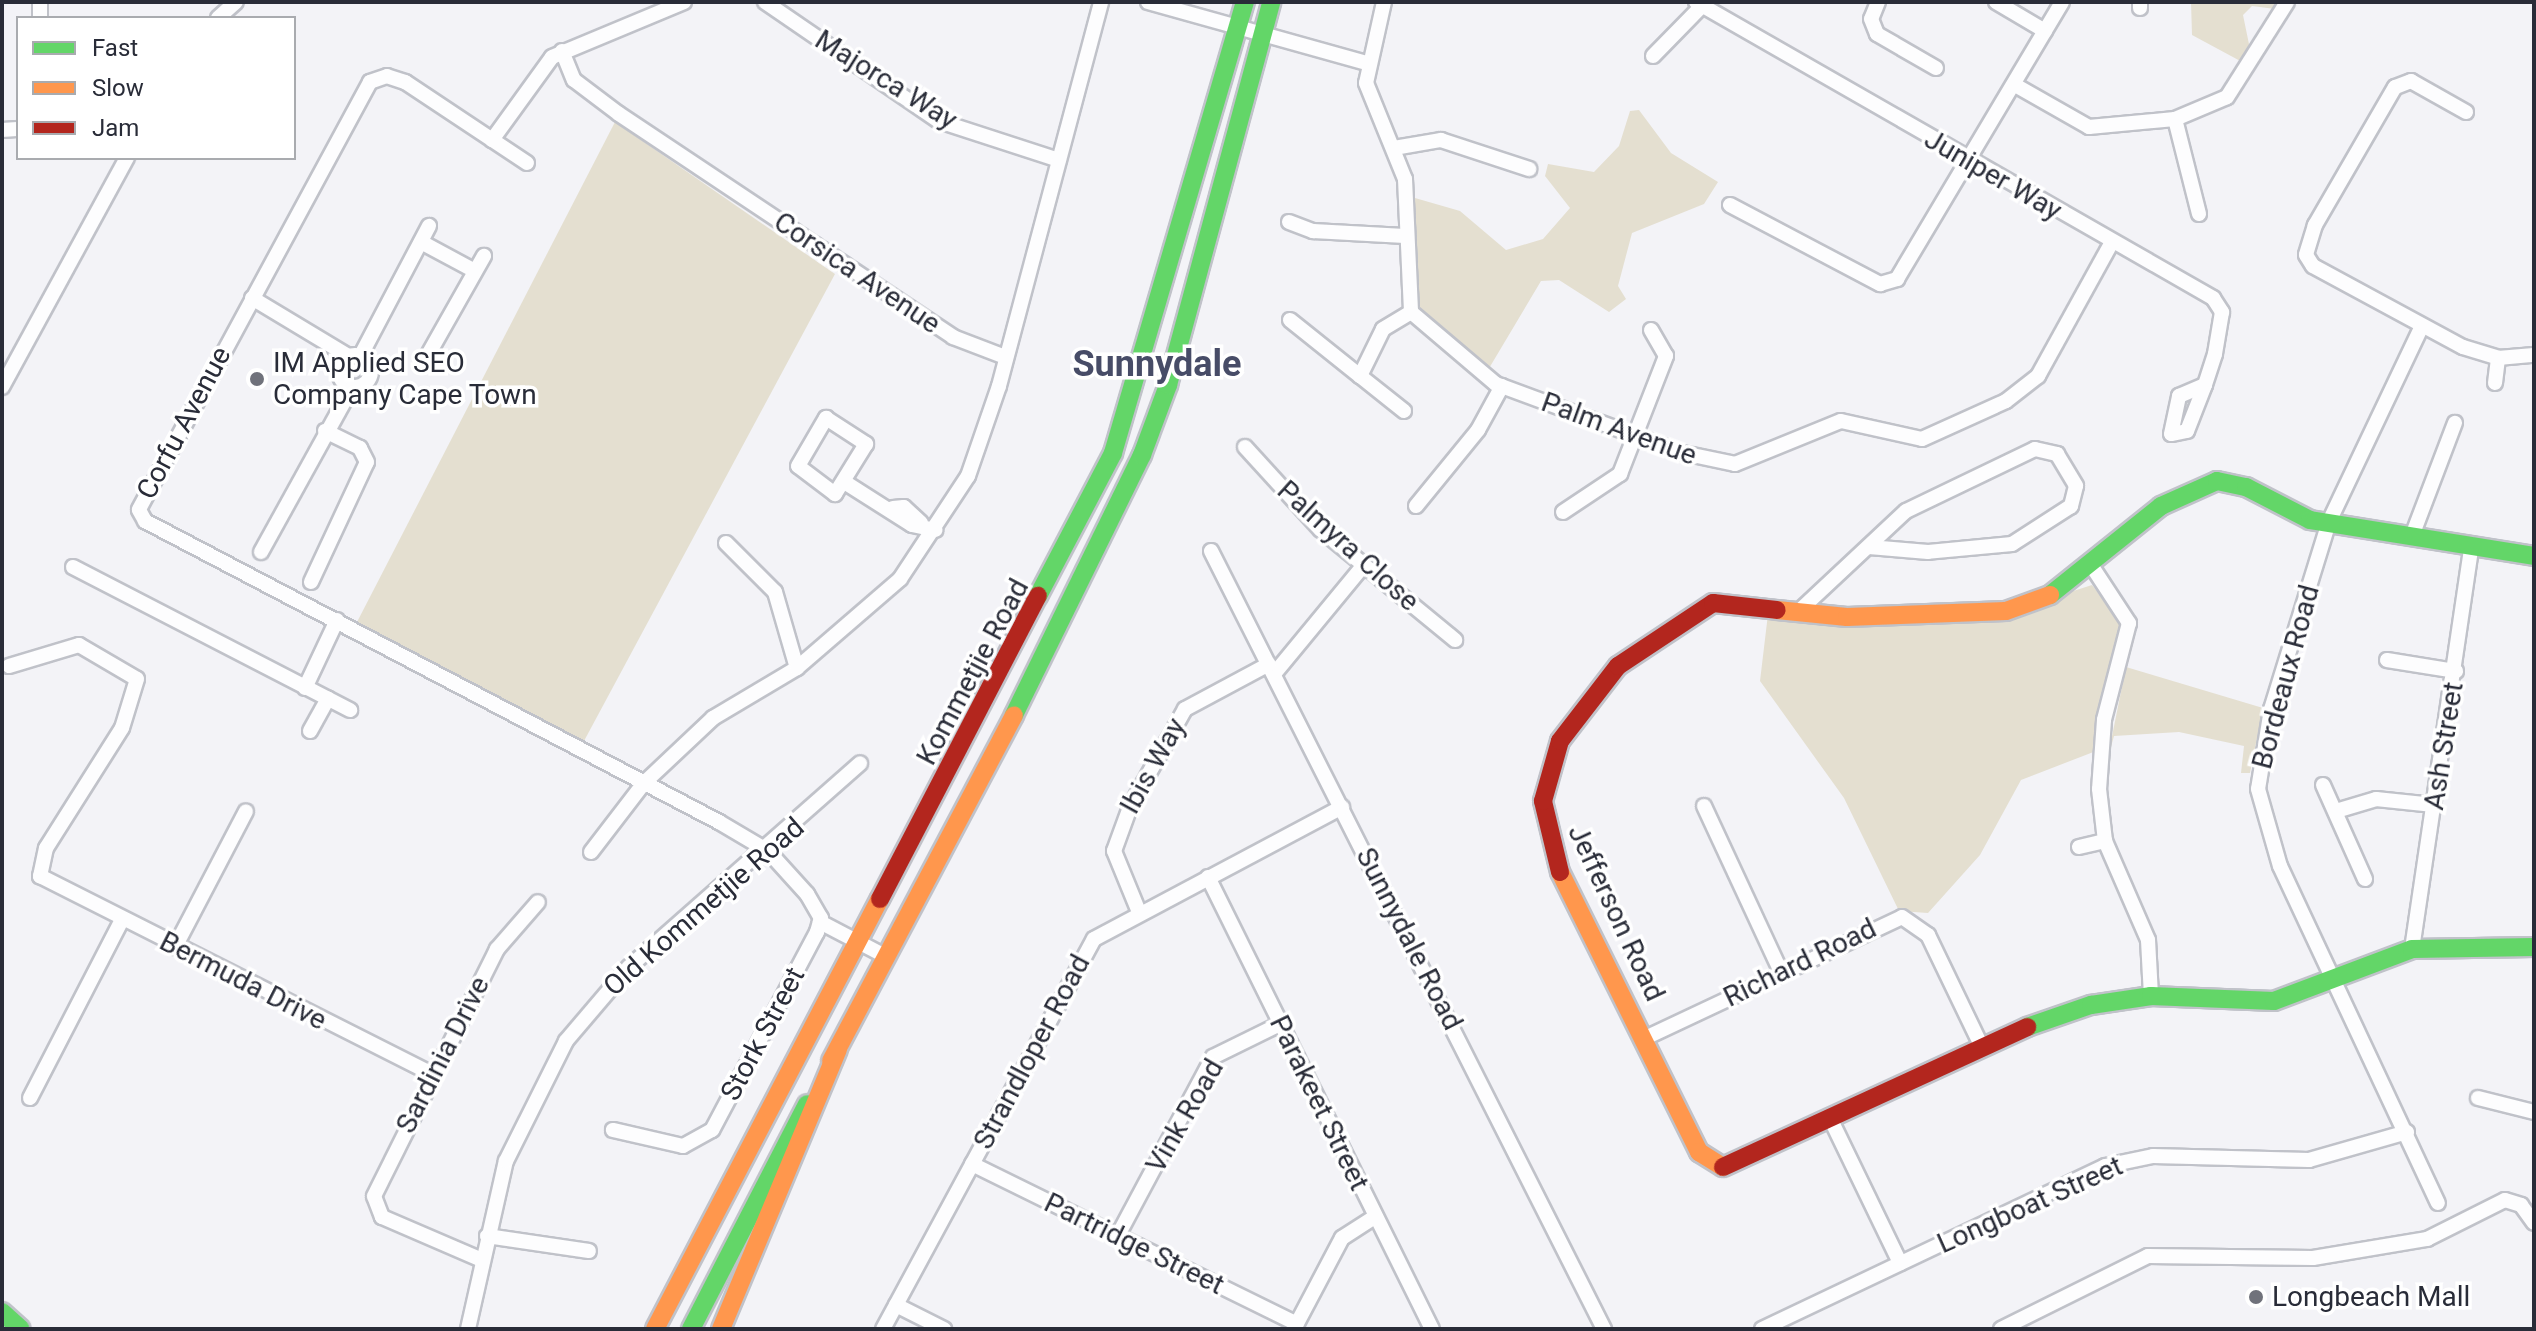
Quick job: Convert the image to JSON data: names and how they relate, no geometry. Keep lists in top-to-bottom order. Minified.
{"streets":{"main road":["Kommetjie Road","Jefferson Road"],"street":["Majorca Way","Juniper Way","Corsica Avenue","Corfu Avenue","Palm Avenue","Palmyra Close","Bordeaux Road","Ash Street","Ibis Way","Old Kommetjie Road","Sunnydale Road","Richard Road","Bermuda Drive","Stork Street","Strandloper Road","Sardinia Drive","Parakeet Street","Vink Road","Longboat Street","Partridge Street"]},"crossings":[["Juniper Way","Palm Avenue"],["Corfu Avenue","Old Kommetjie Road"],["Bordeaux Road","Jefferson Road"],["Bordeaux Road","Longboat Street"],["Ash Street","Jefferson Road"],["Ibis Way","Sunnydale Road"],["Ibis Way","Strandloper Road"],["Old Kommetjie Road","Sardinia Drive"],["Jefferson Road","Richard Road"],["Sunnydale Road","Strandloper Road"],["Bermuda Drive","Sardinia Drive"],["Strandloper Road","Parakeet Street"],["Strandloper Road","Partridge Street"],["Parakeet Street","Vink Road"],["Vink Road","Partridge Street"]],"districts":["Sunnydale"],"places":["IM Applied SEO Company Cape Town","Longbeach Mall"],"legend":["Fast","Slow","Jam"]}
